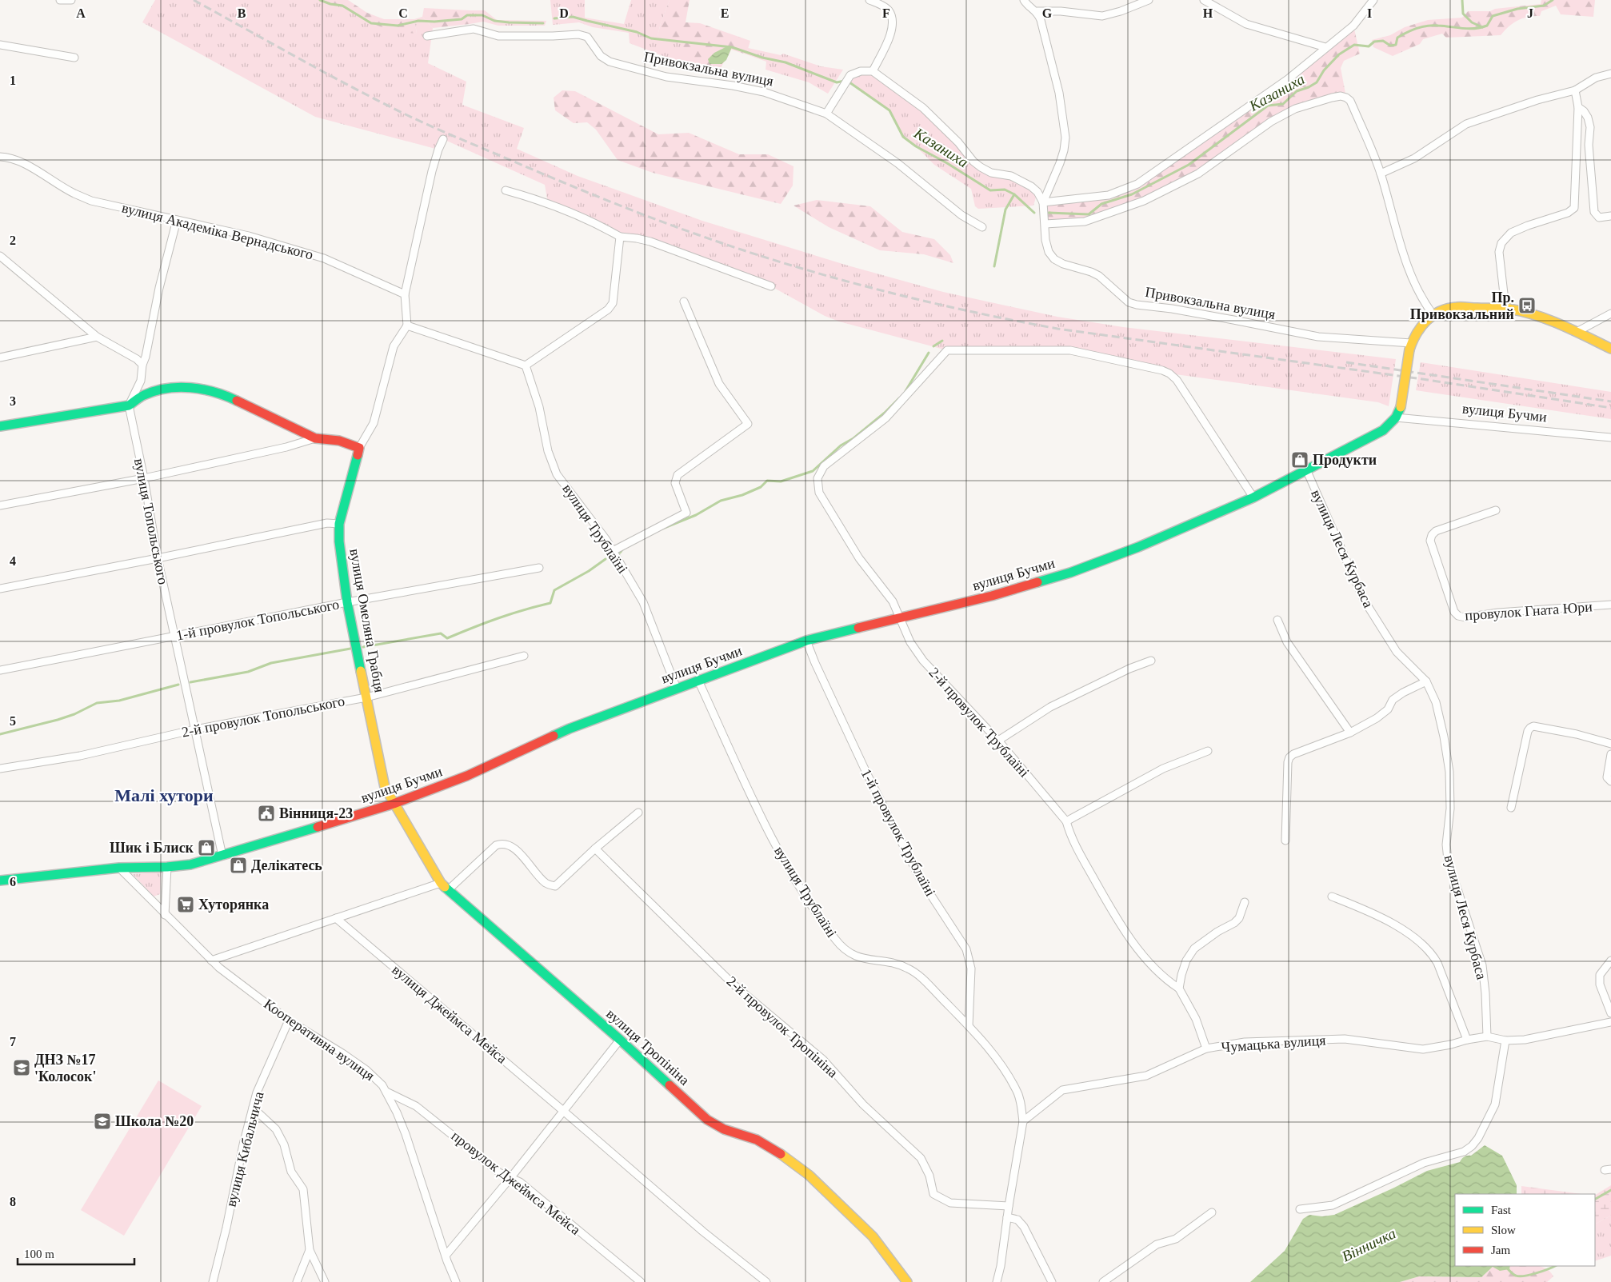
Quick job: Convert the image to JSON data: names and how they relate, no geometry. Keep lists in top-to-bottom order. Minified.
{"streets":{"street":["Привокзальна вулиця","вулиця Академіка Вернадського","вулиця Бучми","вулиця Топольського","вулиця Трублаїні","вулиця Леся Курбаса","провулок Гната Юри","1-й провулок Топольського","вулиця Омеляна Грабця","2-й провулок Топольського","2-й провулок Трублаїні","1-й провулок Трублаїні","вулиця Джеймса Мейса","2-й провулок Тропініна","Кооперативна вулиця","Чумацька вулиця","вулиця Тропініна","вулиця Кибальчича","провулок Джеймса Мейса"]},"crossings":[["Привокзальна вулиця","вулиця Бучми"],["вулиця Бучми","вулиця Топольського"],["вулиця Бучми","вулиця Трублаїні"],["вулиця Бучми","вулиця Леся Курбаса"],["вулиця Бучми","вулиця Омеляна Грабця"],["вулиця Бучми","2-й провулок Трублаїні"],["вулиця Бучми","1-й провулок Трублаїні"],["вулиця Бучми","Кооперативна вулиця"],["вулиця Бучми","вулиця Тропініна"],["вулиця Топольського","1-й провулок Топольського"],["вулиця Топольського","2-й провулок Топольського"],["вулиця Трублаїні","1-й провулок Трублаїні"],["вулиця Трублаїні","Чумацька вулиця"],["вулиця Леся Курбаса","Чумацька вулиця"],["1-й провулок Топольського","вулиця Омеляна Грабця"],["вулиця Омеляна Грабця","2-й провулок Топольського"],["вулиця Омеляна Грабця","вулиця Тропініна"],["Кооперативна вулиця","вулиця Кибальчича"],["Кооперативна вулиця","провулок Джеймса Мейса"]],"districts":["Малі хутори"],"water":["Казаниха","Вінничка"],"places":{"bus stop":["Пр. Привокзальний"],"shop":["Продукти","Шик і Блиск","Делікатесь"],"public building":["Вінниця-23"],"supermarket":["Хуторянка"],"school or university":["ДНЗ №17 'Колосок'","Школа №20"]},"legend":["Fast","Slow","Jam"],"scale_bar":"100 m","grid":{"columns":["A","B","C","D","E","F","G","H","I","J"],"rows":["1","2","3","4","5","6","7","8"]}}
